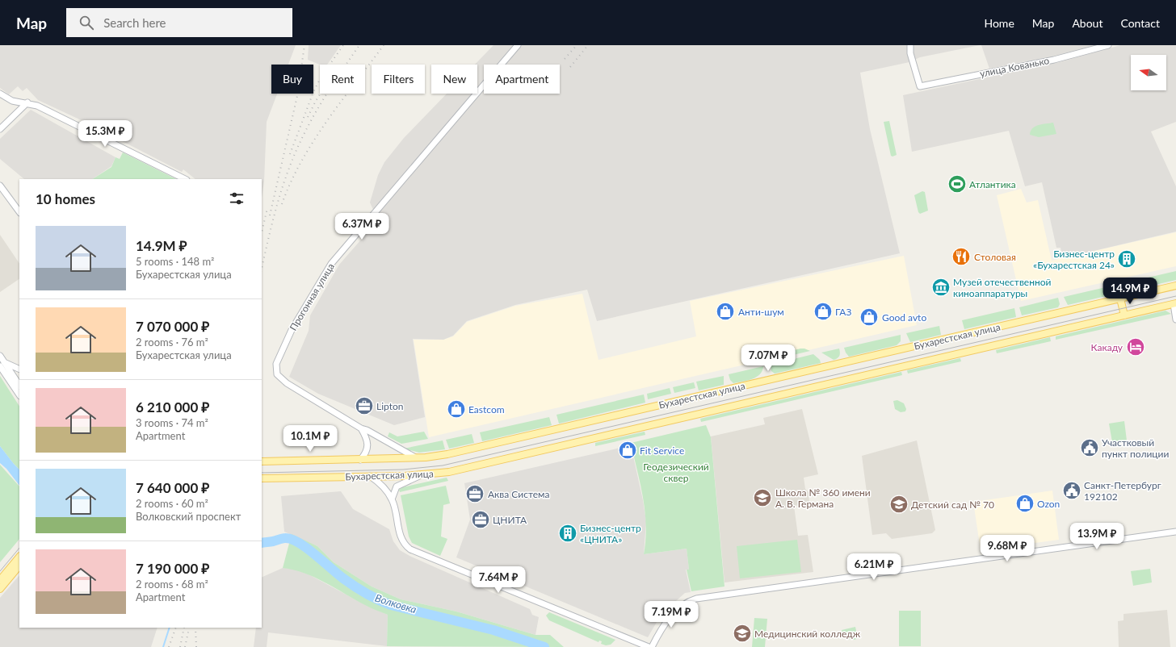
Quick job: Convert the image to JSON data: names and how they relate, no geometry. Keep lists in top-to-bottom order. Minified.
{"streets":{"main road":["Бухарестская улица"],"street":["улица Кованько","Прогонная улица"]},"crossings":[["Прогонная улица","Бухарестская улица"]],"water":["Волковка"],"parks":["Геодезический сквер"],"places":{"sports":["Атлантика"],"restaurant":["Столовая"],"building":["Бизнес-центр «Бухарестская 24»","Бизнес-центр «ЦНИТА»"],"museum":["Музей отечественной киноаппаратуры"],"shop":["Анти-шум","ГАЗ","Good avto","Eastcom","Fit Service","Ozon"],"hotel":["Какаду"],"office":["Lipton","Аква Система","ЦНИТА"],"public building":["Участковый пункт полиции","Санкт-Петербург 192102"],"school or university":["Школа № 360 имени А. В. Германа","Детский сад № 70","Медицинский колледж"]},"north":"left","page":{"header":"Map","search":"Search here","nav":["Home","Map","About","Contact"],"chip":["Buy","Rent","Filters","New","Apartment"],"price":["15.3M ₽","6.37M ₽","14.9M ₽","7.07M ₽","10.1M ₽","13.9M ₽","9.68M ₽","6.21M ₽","7.64M ₽","7.19M ₽"],"heading":"10 homes","list":[{"name":"14.9M ₽","note":"5 rooms · 148 m² · Бухарестская улица"},{"name":"7 070 000 ₽","note":"2 rooms · 76 m² · Бухарестская улица"},{"name":"6 210 000 ₽","note":"3 rooms · 74 m² · Apartment"},{"name":"7 640 000 ₽","note":"2 rooms · 60 m² · Волковский проспект"},{"name":"7 190 000 ₽","note":"2 rooms · 68 m² · Apartment"}]}}
